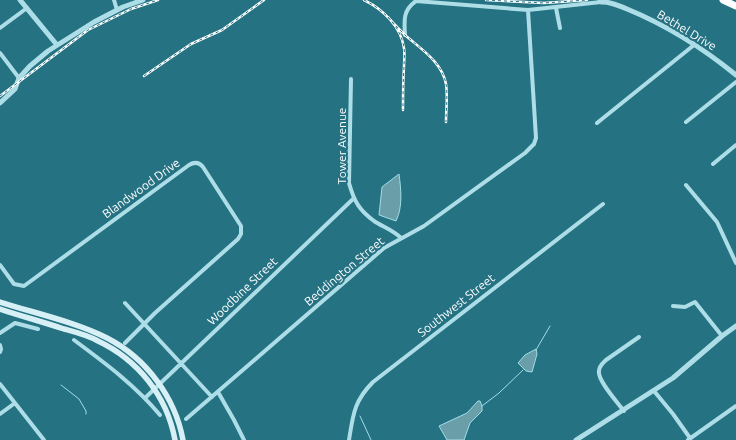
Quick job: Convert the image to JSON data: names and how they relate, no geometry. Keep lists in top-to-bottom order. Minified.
{"streets":{"street":["Bethel Drive","Tower Avenue","Blandwood Drive","Beddington Street","Woodbine Street","Southwest Street"]},"crossings":[["Tower Avenue","Beddington Street"],["Tower Avenue","Woodbine Street"]]}
